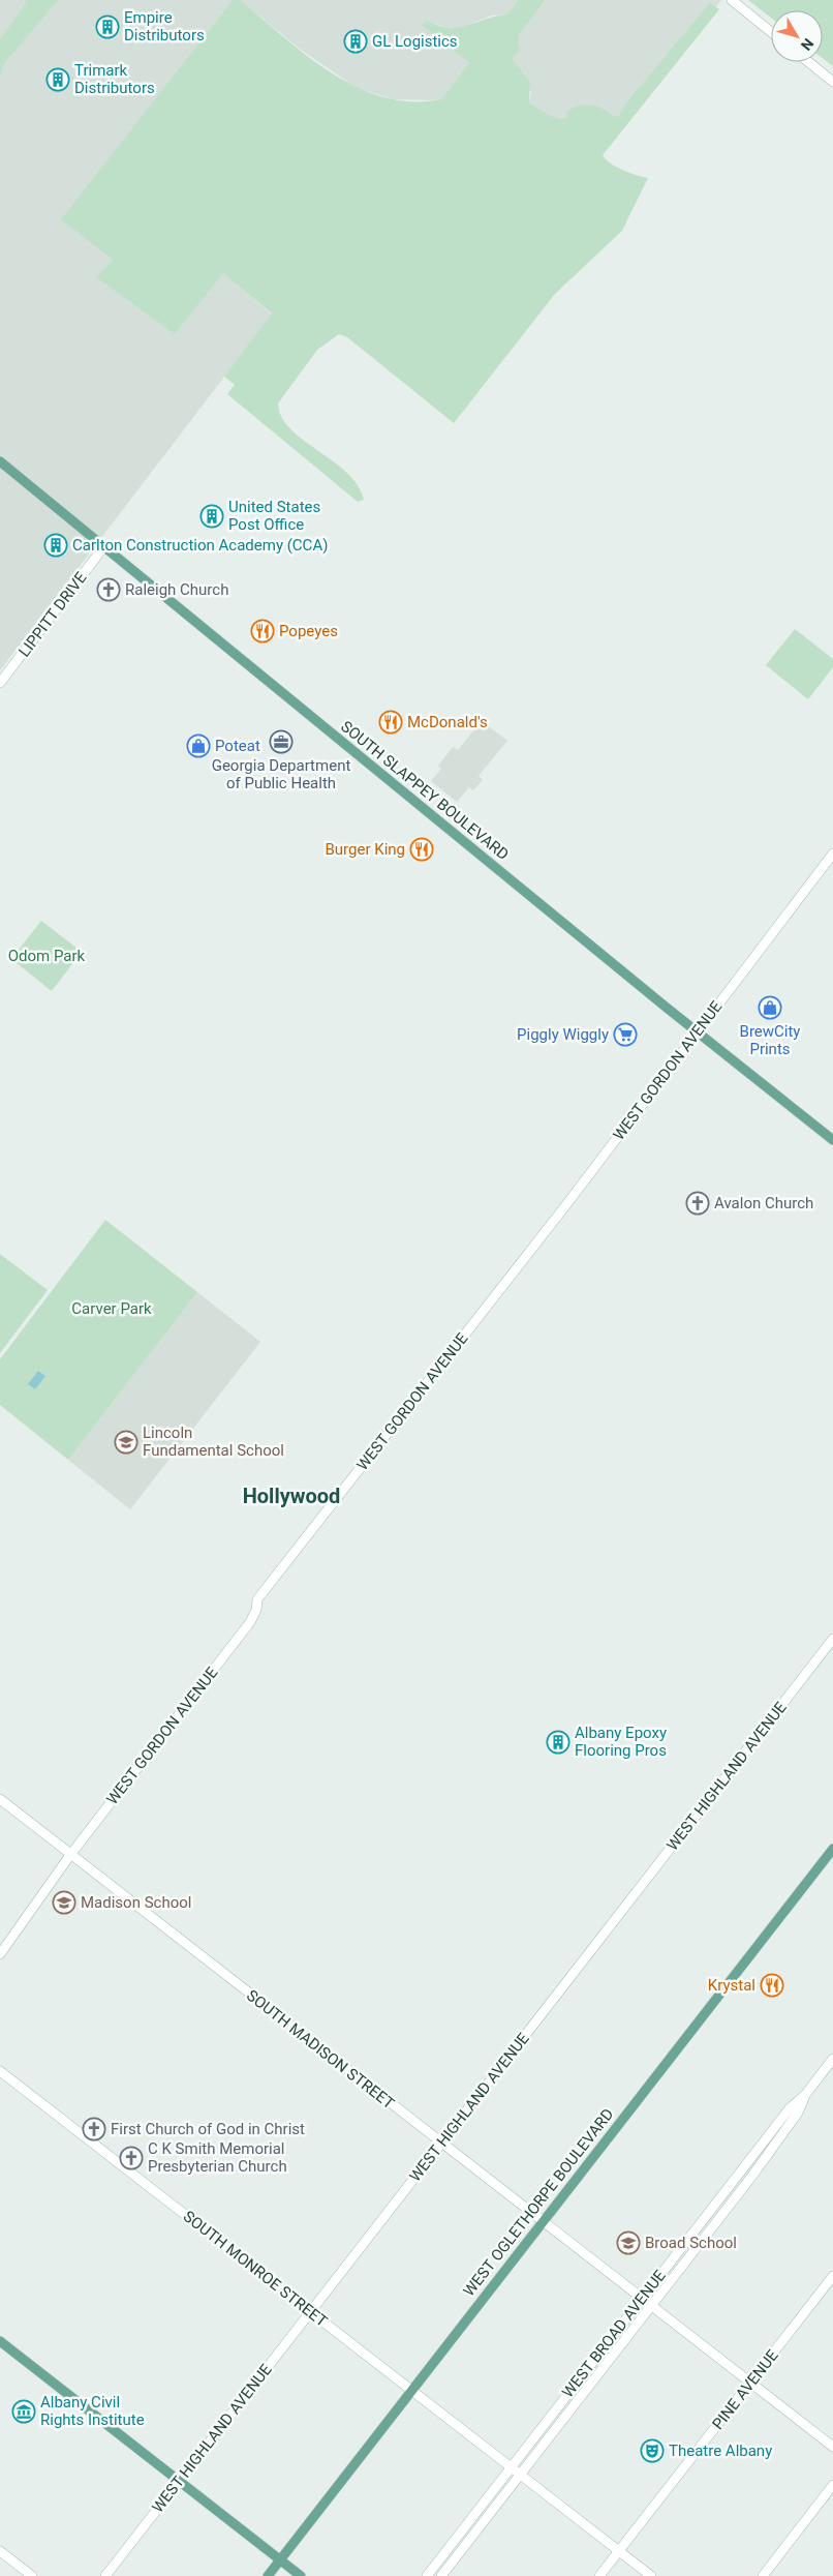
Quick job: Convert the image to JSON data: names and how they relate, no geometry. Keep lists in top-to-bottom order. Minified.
{"streets":{"main road":["LIPPITT DRIVE","SOUTH SLAPPEY BOULEVARD","WEST GORDON AVENUE","WEST HIGHLAND AVENUE","SOUTH MADISON STREET","WEST OGLETHORPE BOULEVARD","SOUTH MONROE STREET","WEST BROAD AVENUE","PINE AVENUE"]},"crossings":[["LIPPITT DRIVE","SOUTH SLAPPEY BOULEVARD"],["SOUTH SLAPPEY BOULEVARD","WEST GORDON AVENUE"],["WEST GORDON AVENUE","SOUTH MADISON STREET"],["WEST HIGHLAND AVENUE","SOUTH MADISON STREET"],["WEST HIGHLAND AVENUE","SOUTH MONROE STREET"],["SOUTH MADISON STREET","WEST OGLETHORPE BOULEVARD"],["SOUTH MADISON STREET","WEST BROAD AVENUE"],["SOUTH MADISON STREET","PINE AVENUE"],["WEST OGLETHORPE BOULEVARD","SOUTH MONROE STREET"],["SOUTH MONROE STREET","WEST BROAD AVENUE"],["SOUTH MONROE STREET","PINE AVENUE"]],"districts":["Hollywood"],"parks":["Odom Park","Carver Park"],"places":{"building":["Empire Distributors","GL Logistics","Trimark Distributors","United States Post Office","Carlton Construction Academy (CCA)","Albany Epoxy Flooring Pros"],"church":["Raleigh Church","Avalon Church","First Church of God in Christ","C K Smith Memorial Presbyterian Church"],"restaurant":["Popeyes","McDonald's","Burger King","Krystal"],"office":["Georgia Department of Public Health"],"shop":["Poteat","BrewCity Prints"],"supermarket":["Piggly Wiggly"],"school or university":["Lincoln Fundamental School","Madison School","Broad School"],"museum":["Albany Civil Rights Institute"],"theatre":["Theatre Albany"]},"north":"bottom right"}
